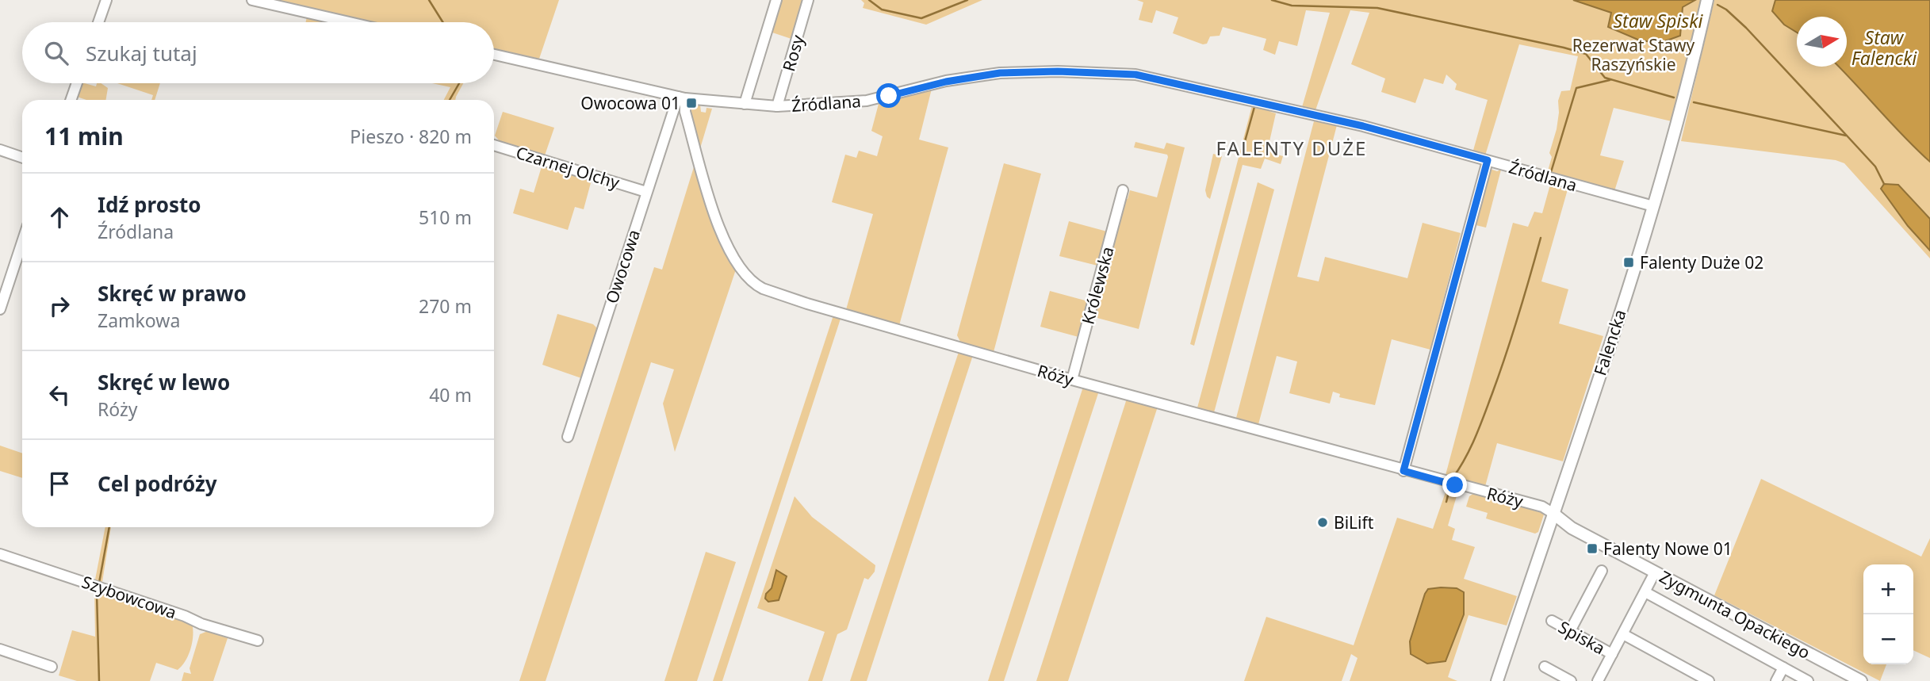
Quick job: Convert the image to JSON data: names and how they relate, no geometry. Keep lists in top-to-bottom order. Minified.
{"streets":{"street":["Rosy","Źródlana","Czarnej Olchy","Owocowa","Królewska","Falencka","Róży","Szybowcowa","Zygmunta Opackiego","Spiska"]},"crossings":[["Rosy","Źródlana"],["Źródlana","Owocowa"],["Źródlana","Falencka"],["Źródlana","Róży"],["Czarnej Olchy","Owocowa"],["Owocowa","Róży"],["Królewska","Róży"],["Falencka","Róży"],["Falencka","Zygmunta Opackiego"],["Róży","Zygmunta Opackiego"]],"districts":["FALENTY DUŻE"],"water":["Staw Spiski","Staw Falencki"],"parks":["Rezerwat Stawy Raszyńskie"],"places":{"transit":["Owocowa 01","Falenty Duże 02","Falenty Nowe 01"],"other":["BiLift"]},"north":"right","page":{"search":"Szukaj tutaj","heading":["11 min","Pieszo · 820 m"],"list":[["Idź prosto","Źródlana","510 m"],["Skręć w prawo","Zamkowa","270 m"],["Skręć w lewo","Róży","40 m"],"Cel podróży"],"map_buttons":["+","−"]}}
